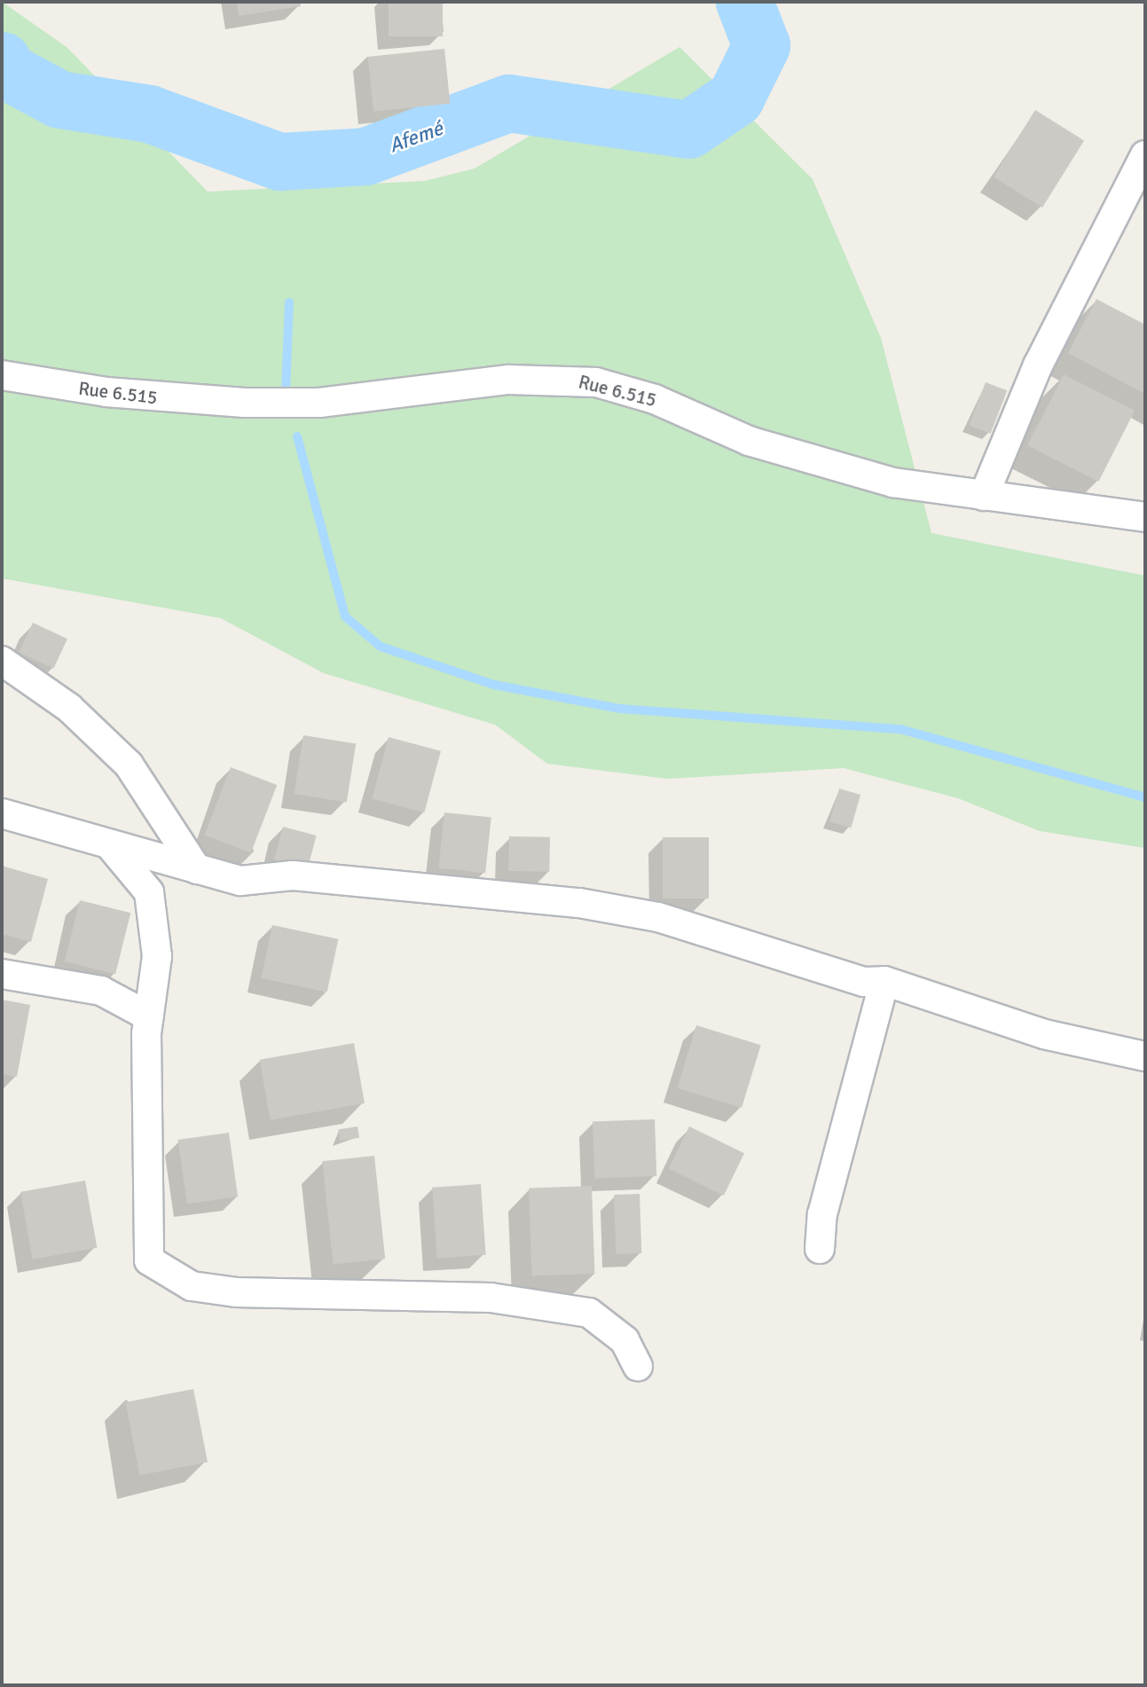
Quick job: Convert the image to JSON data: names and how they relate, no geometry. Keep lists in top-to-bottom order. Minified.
{"streets":{"street":["Rue 6.515"]},"water":["Afemé"]}
